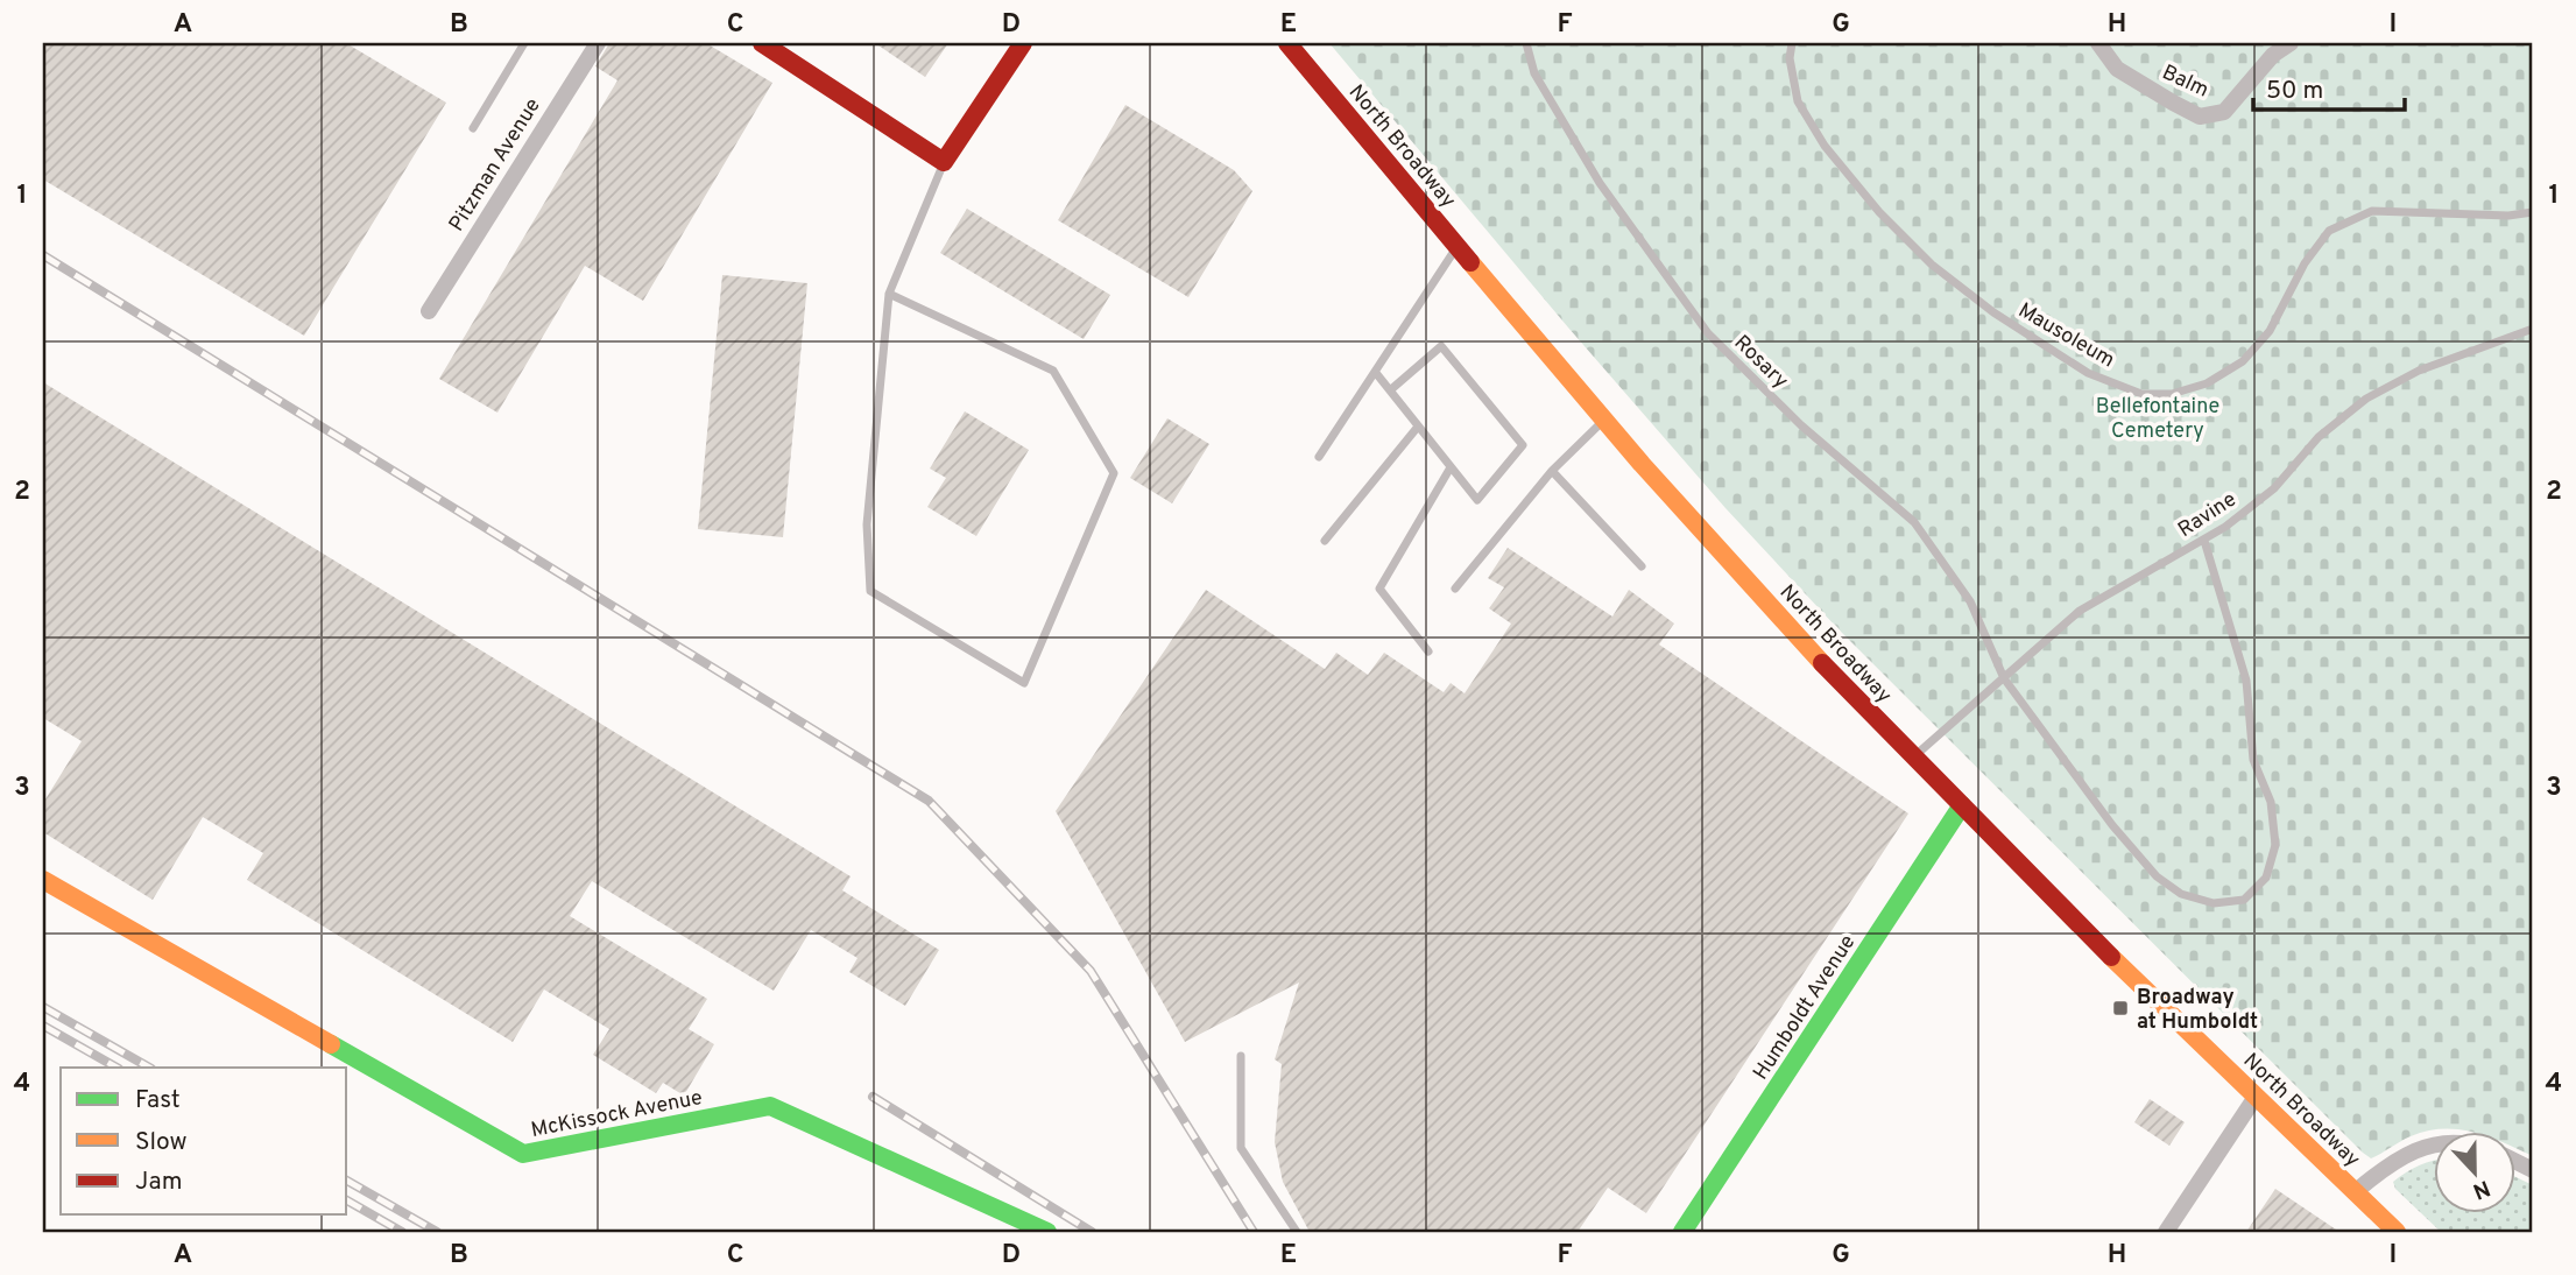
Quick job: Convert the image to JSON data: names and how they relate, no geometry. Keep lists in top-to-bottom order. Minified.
{"streets":{"street":["Balm","North Broadway","Pitzman Avenue","Humboldt Avenue","McKissock Avenue"],"lane":["Mausoleum","Rosary","Ravine"]},"crossings":[["North Broadway","Ravine"],["North Broadway","Humboldt Avenue"],["Rosary","Ravine"]],"parks":["Bellefontaine Cemetery"],"places":{"transit":["Broadway at Humboldt"]},"legend":["Fast","Slow","Jam"],"scale_bar":"50 m","north":"bottom","grid":{"columns":["A","B","C","D","E","F","G","H","I"],"rows":["1","2","3","4"]}}
